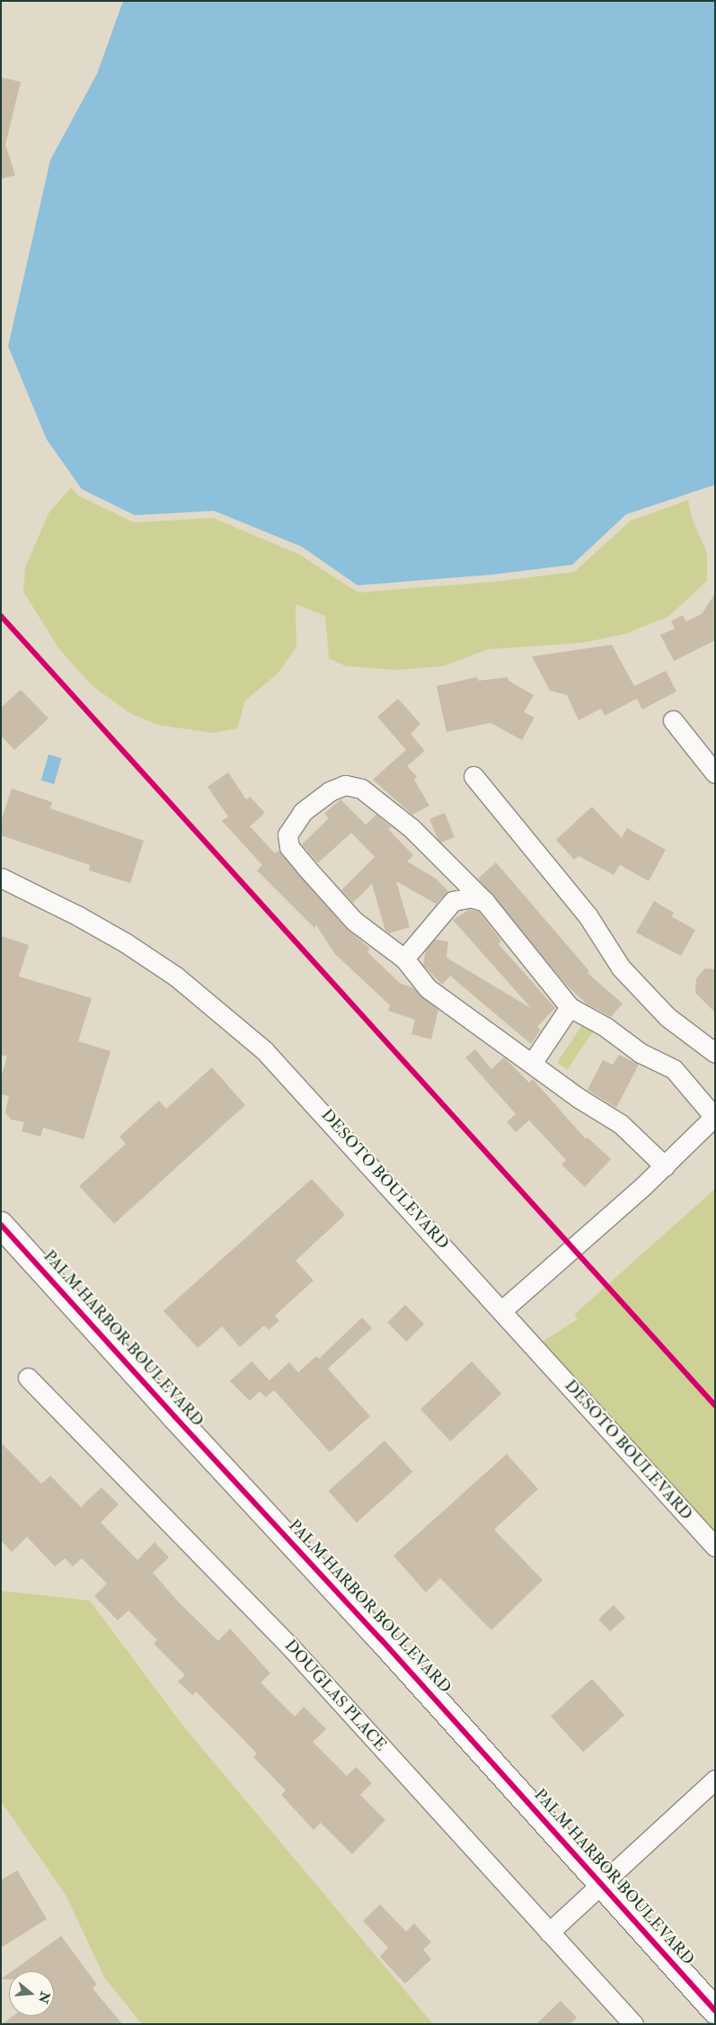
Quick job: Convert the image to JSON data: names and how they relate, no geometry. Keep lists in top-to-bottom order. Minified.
{"streets":{"main road":["PALM HARBOR BOULEVARD"],"street":["DESOTO BOULEVARD","DOUGLAS PLACE"]},"north":"right"}
